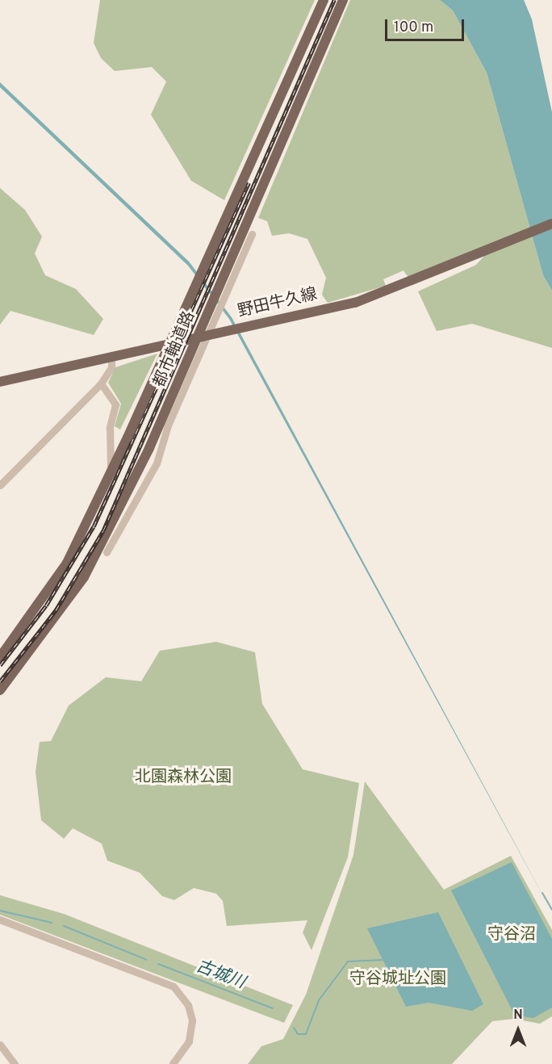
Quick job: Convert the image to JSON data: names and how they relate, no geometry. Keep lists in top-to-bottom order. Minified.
{"streets":{"main road":["野田牛久線","都市軸道路"]},"water":["古城川"],"parks":["北園森林公園","守谷沼","守谷城址公園"],"scale_bar":"100 m","north":"top"}
